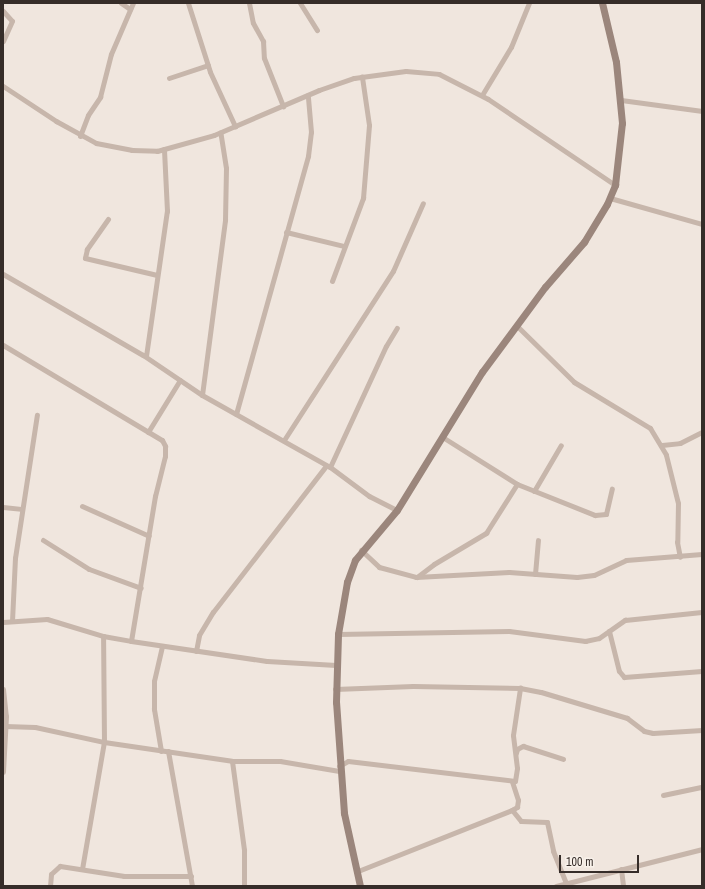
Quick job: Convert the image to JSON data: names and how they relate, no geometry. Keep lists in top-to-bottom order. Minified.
{"scale_bar":"100 m"}
